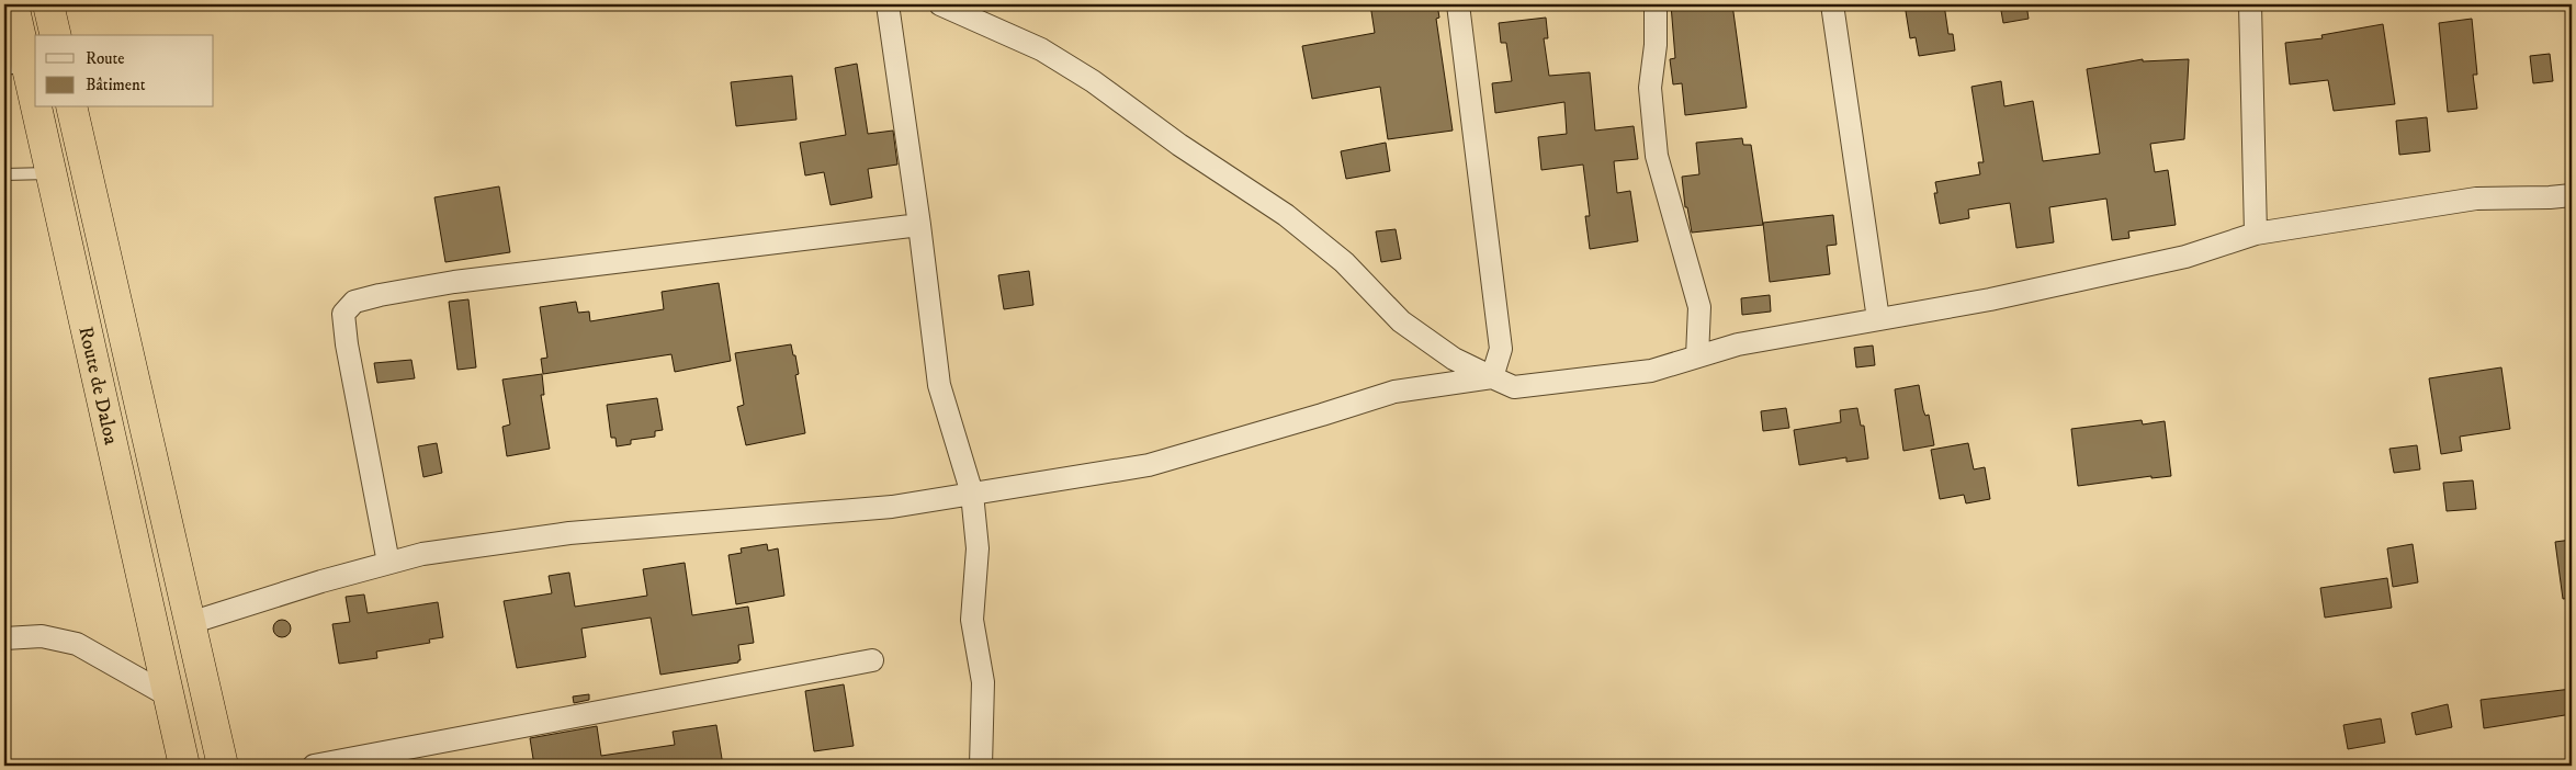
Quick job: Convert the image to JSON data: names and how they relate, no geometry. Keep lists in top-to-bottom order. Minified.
{"streets":{"highway":["Route de Daloa"]},"legend":["Route","Bâtiment"]}
